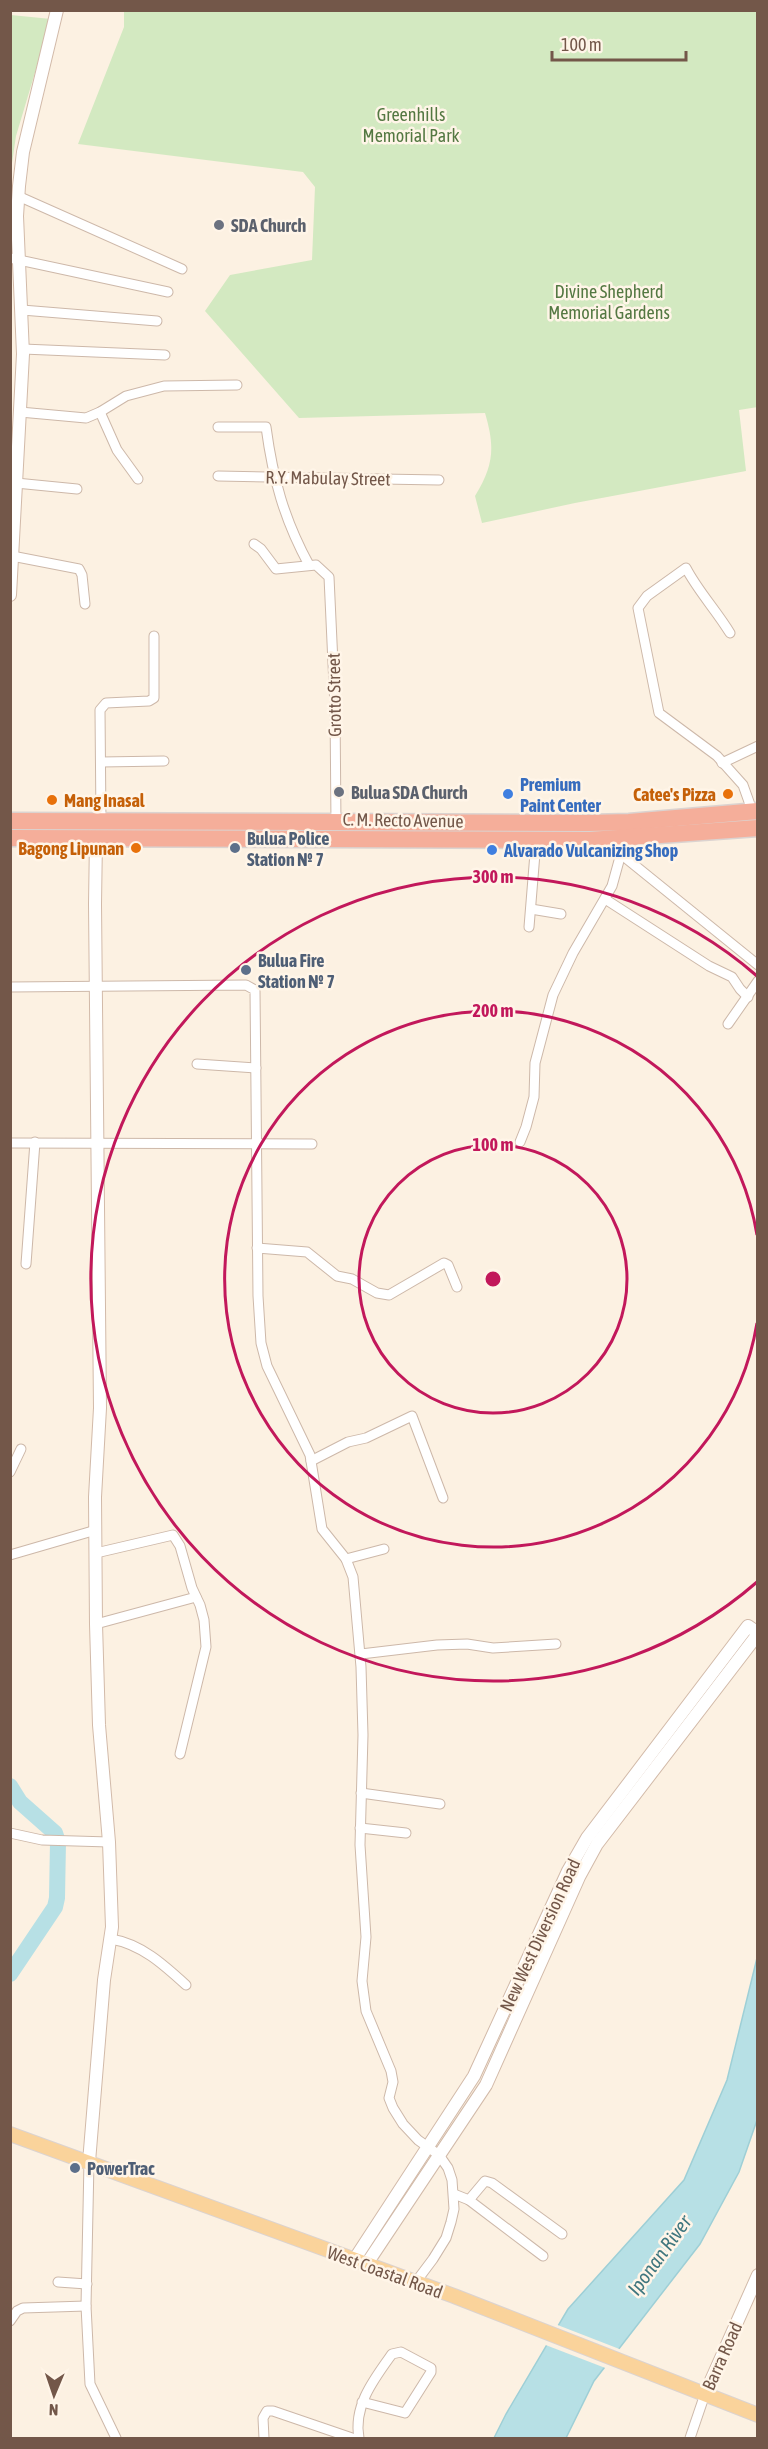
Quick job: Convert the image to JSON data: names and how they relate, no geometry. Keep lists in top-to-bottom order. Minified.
{"streets":{"highway":["C. M. Recto Avenue"],"main road":["West Coastal Road"],"street":["R.Y. Mabulay Street","Grotto Street","New West Diversion Road","Barra Road"]},"crossings":[["Grotto Street","C. M. Recto Avenue"],["New West Diversion Road","West Coastal Road"],["West Coastal Road","Barra Road"]],"water":["Iponan River"],"parks":["Greenhills Memorial Park","Divine Shepherd Memorial Gardens"],"places":["SDA Church","Bulua SDA Church","Premium Paint Center","Catee's Pizza","Mang Inasal","Bagong Lipunan","Bulua Police Station № 7","Alvarado Vulcanizing Shop","Bulua Fire Station № 7","PowerTrac"],"scale_bar":"100 m","north":"bottom","rings":["300 m","200 m","100 m"]}
